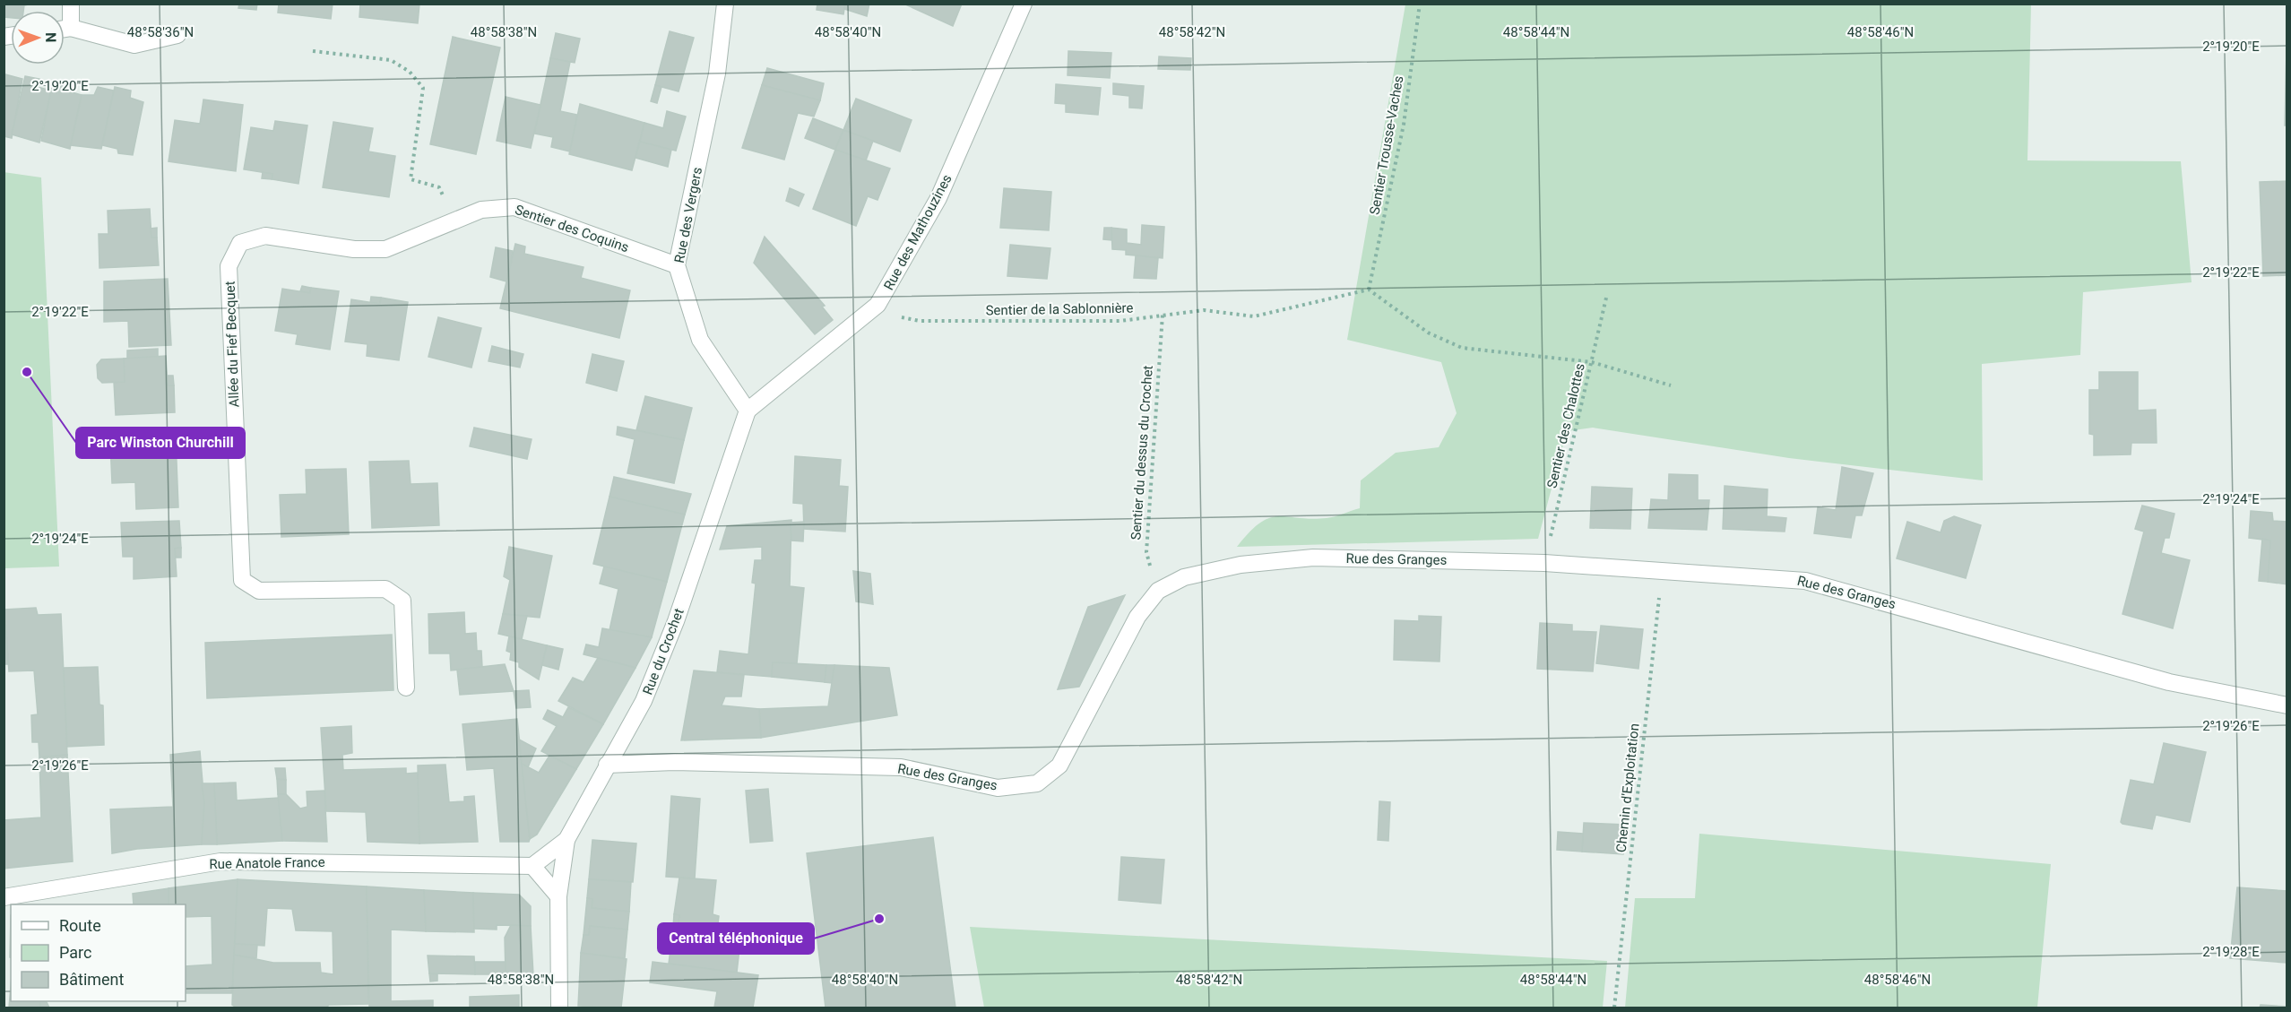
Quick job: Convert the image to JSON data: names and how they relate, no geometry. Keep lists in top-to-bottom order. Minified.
{"streets":{"street":["Rue des Vergers","Sentier des Coquins","Rue des Mathouzines","Allée du Fief Becquet","Rue des Granges","Rue du Crochet","Rue Anatole France"],"path":["Sentier Trousse-Vaches","Sentier de la Sablonnière","Sentier des Chalottes","Sentier du dessus du Crochet","Chemin d'Exploitation"]},"crossings":[["Sentier Trousse-Vaches","Sentier de la Sablonnière"],["Rue des Vergers","Sentier des Coquins"],["Rue des Vergers","Rue des Mathouzines"],["Rue des Vergers","Rue du Crochet"],["Sentier des Coquins","Allée du Fief Becquet"],["Rue des Mathouzines","Sentier de la Sablonnière"],["Rue des Mathouzines","Rue du Crochet"],["Sentier de la Sablonnière","Sentier du dessus du Crochet"],["Sentier des Chalottes","Rue des Granges"],["Sentier du dessus du Crochet","Rue des Granges"],["Rue des Granges","Rue du Crochet"],["Rue des Granges","Chemin d'Exploitation"],["Rue du Crochet","Rue Anatole France"]],"places":["Parc Winston Churchill","Central téléphonique"],"legend":["Route","Parc","Bâtiment"],"north":"right","coordinates":["48°58'36\"N","48°58'38\"N","48°58'40\"N","48°58'42\"N","48°58'44\"N","48°58'46\"N","2°19'20\"E","2°19'22\"E","2°19'24\"E","2°19'26\"E","2°19'28\"E"]}
